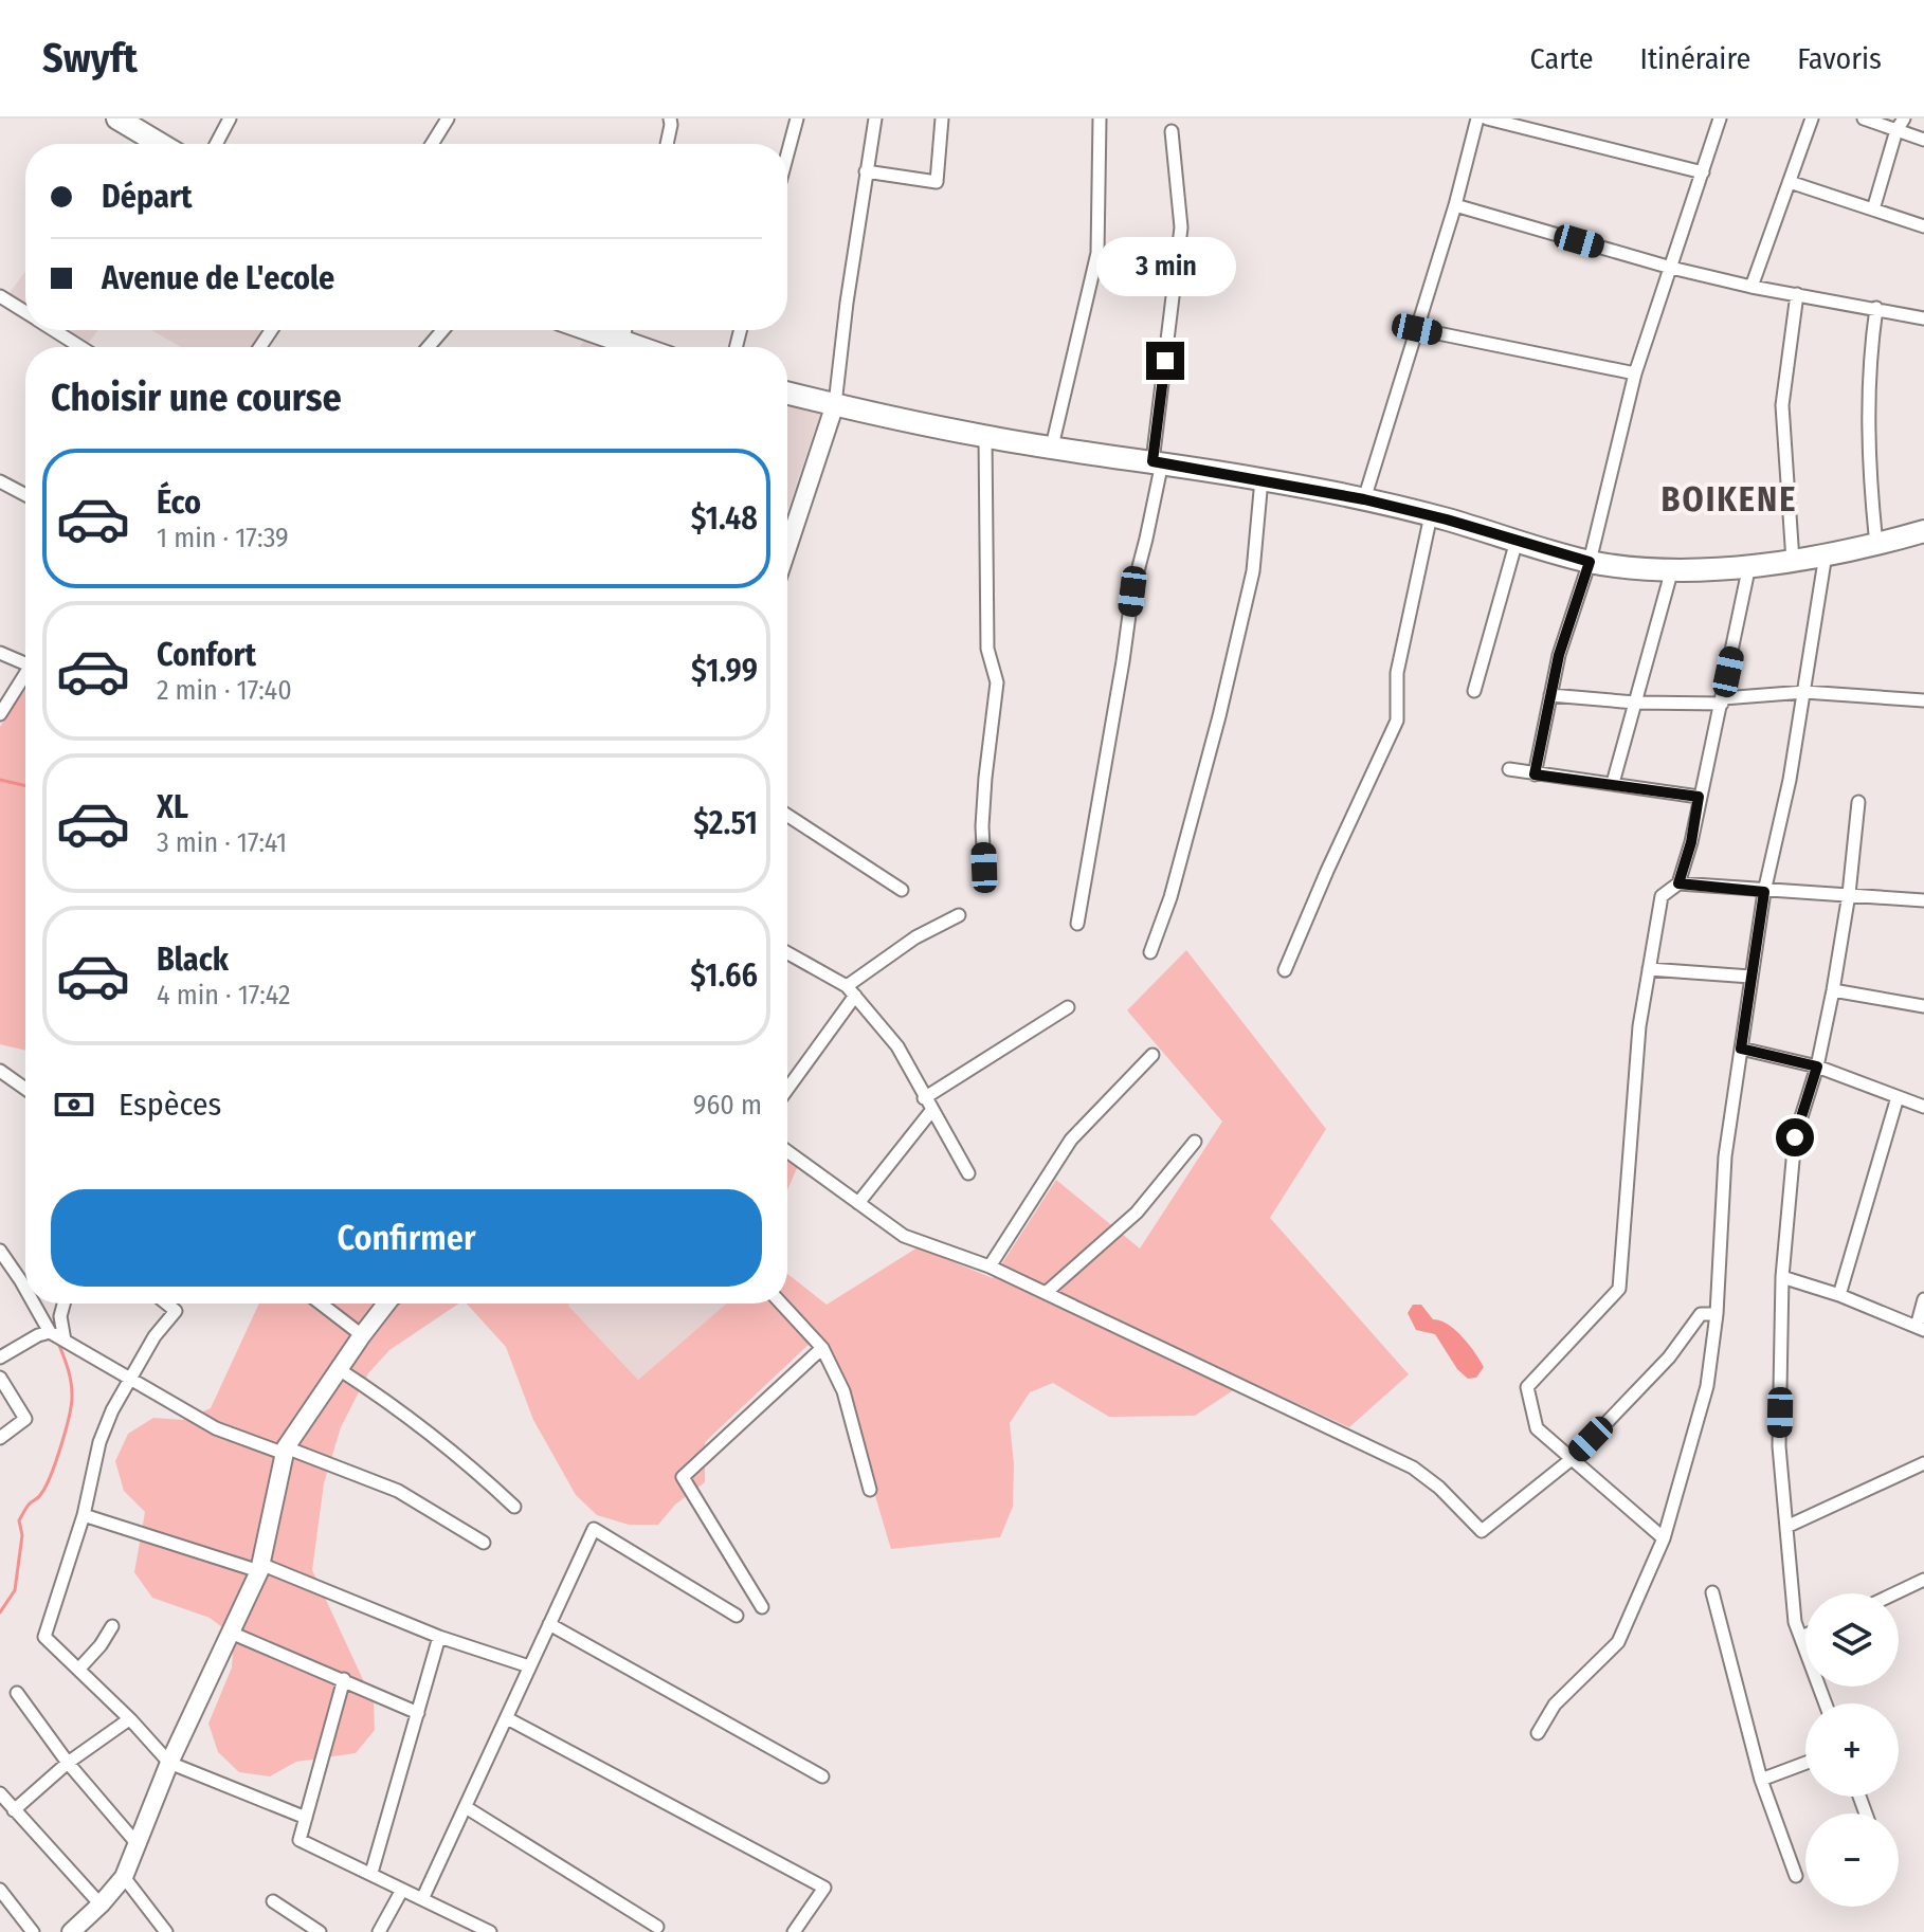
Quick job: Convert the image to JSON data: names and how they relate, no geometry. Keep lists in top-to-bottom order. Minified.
{"districts":["BOIKENE"],"page":{"header":"Swyft","nav":["Carte","Itinéraire","Favoris"],"banner":["Départ","Avenue de L'ecole"],"bubble":"3 min","heading":"Choisir une course","list":[{"name":"Éco","note":"1 min · 17:39","value":"$1.48"},{"name":"Confort","note":"2 min · 17:40","value":"$1.99"},{"name":"XL","note":"3 min · 17:41","value":"$2.51"},{"name":"Black","note":"4 min · 17:42","value":"$1.66"}],"pay":["Espèces","960 m"],"buttons":"Confirmer","map_buttons":["+","−"]}}
